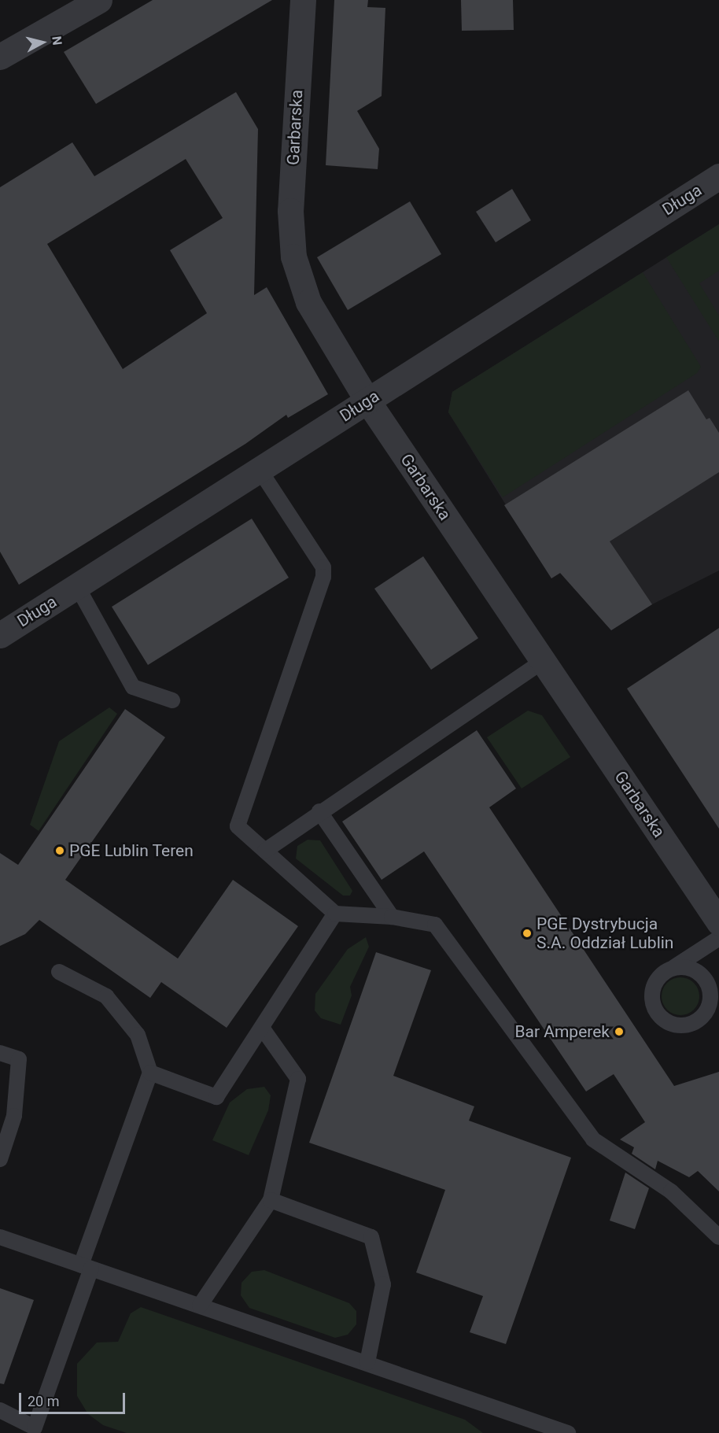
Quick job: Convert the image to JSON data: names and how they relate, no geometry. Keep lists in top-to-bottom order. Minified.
{"streets":{"street":["Garbarska","Długa"]},"crossings":[["Garbarska","Długa"]],"places":["PGE Lublin Teren","PGE Dystrybucja S.A. Oddział Lublin","Bar Amperek"],"scale_bar":"20 m","north":"right"}
